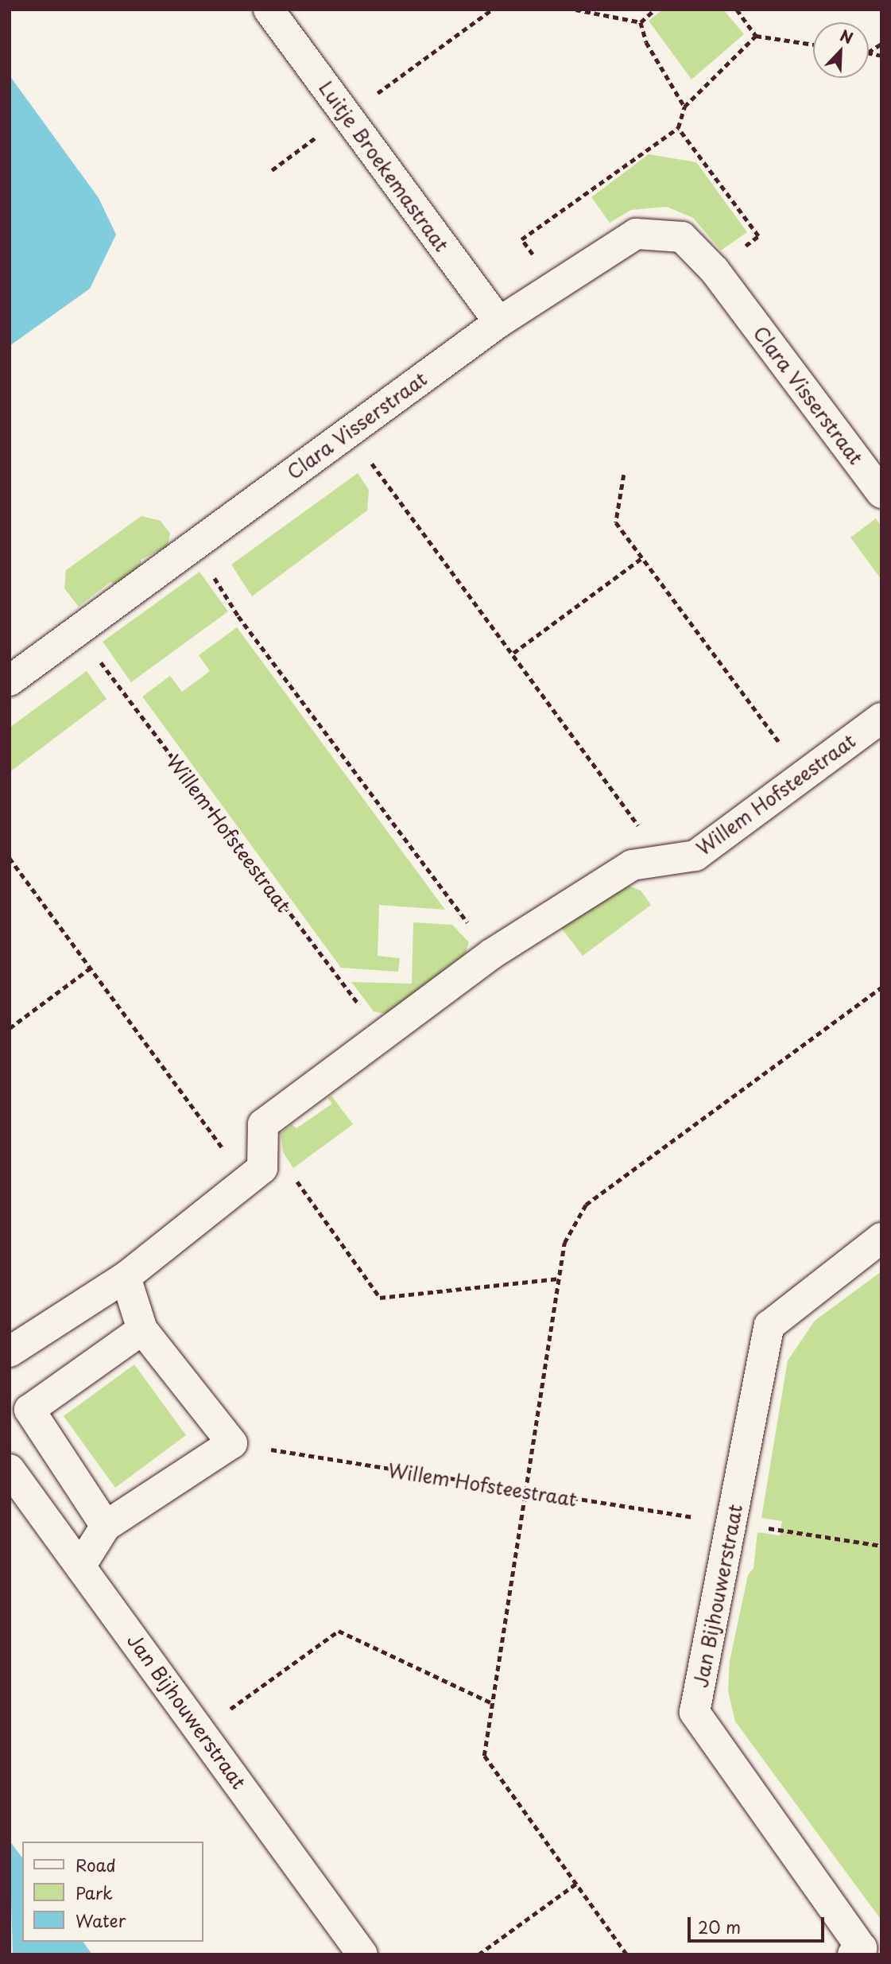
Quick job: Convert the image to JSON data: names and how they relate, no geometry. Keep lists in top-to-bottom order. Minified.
{"streets":{"street":["Luitje Broekemastraat","Clara Visserstraat","Willem Hofsteestraat","Jan Bijhouwerstraat"]},"crossings":[["Luitje Broekemastraat","Clara Visserstraat"],["Clara Visserstraat","Willem Hofsteestraat"],["Willem Hofsteestraat","Jan Bijhouwerstraat"]],"legend":["Road","Park","Water"],"scale_bar":"20 m","north":"top right"}
